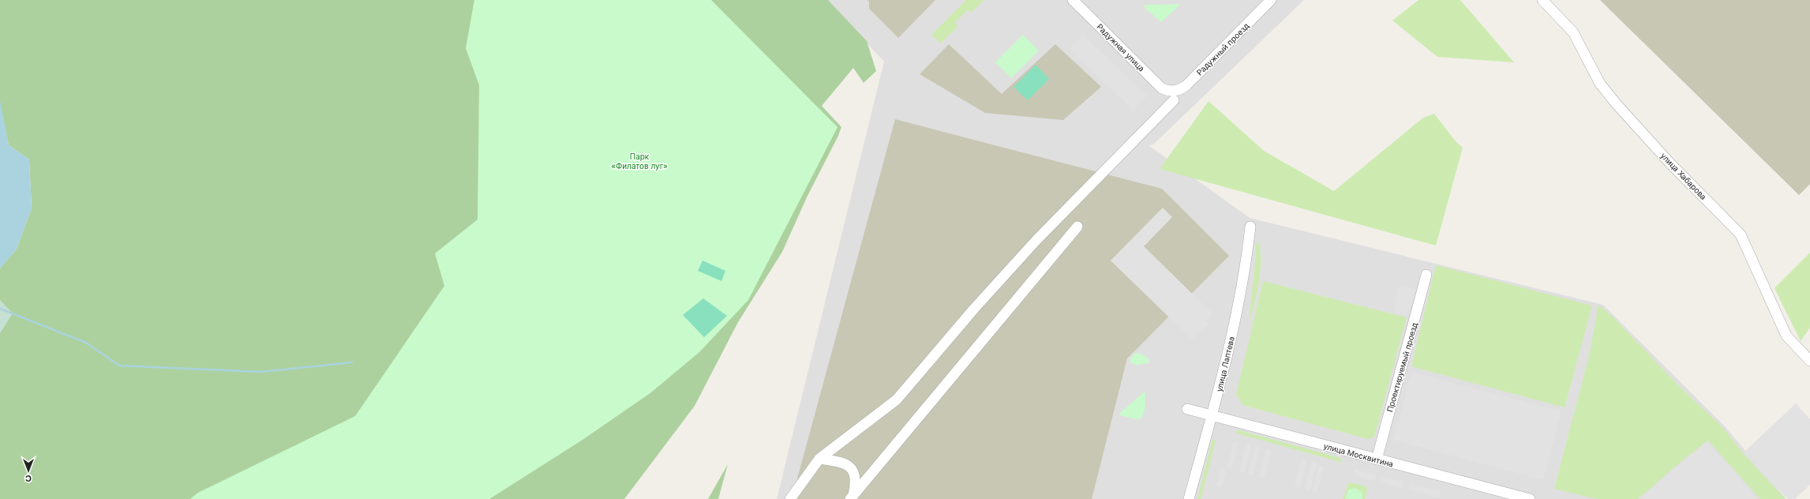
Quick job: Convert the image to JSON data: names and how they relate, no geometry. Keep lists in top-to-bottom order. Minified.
{"streets":{"street":["Радужная улица","Радужный проезд","улица Хабарова","улица Лаптева","Проектируемый проезд","улица Москвитина"]},"crossings":[["Радужная улица","Радужный проезд"],["улица Лаптева","улица Москвитина"],["Проектируемый проезд","улица Москвитина"]],"parks":["Парк «Филатов луг»"],"north":"bottom"}
